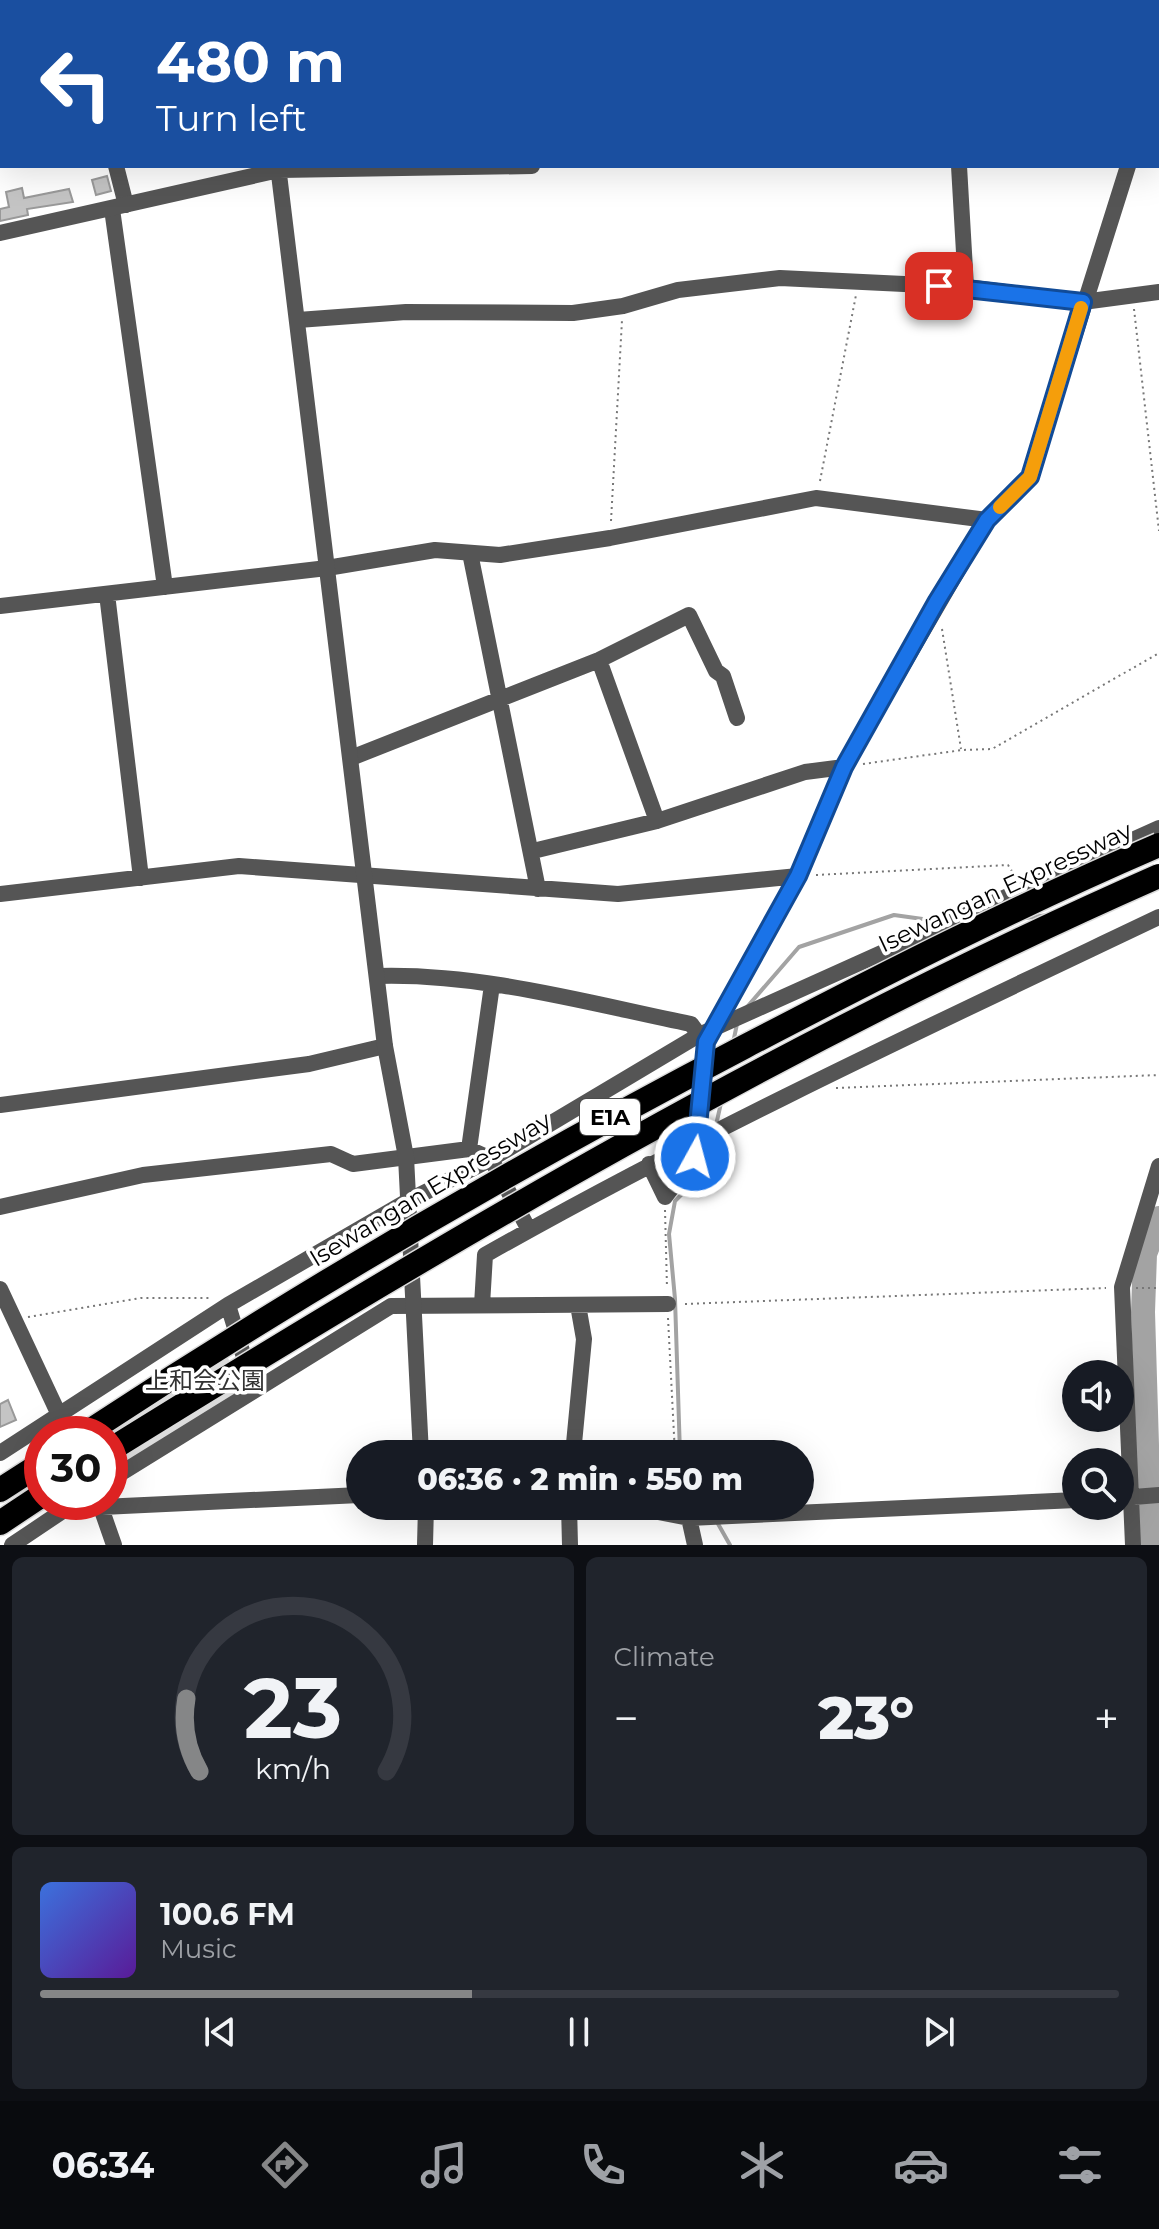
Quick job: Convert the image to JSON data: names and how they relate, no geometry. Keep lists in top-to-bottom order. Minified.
{"streets":{"highway":["Isewangan Expressway","E1A"]},"parks":["上和会公園"],"page":{"turn":["480 m","Turn left"],"limit":"30","trip":"06:36 · 2 min · 550 m","tile":"Climate","heat":["−","23°","+"],"song":["100.6 FM","Music"],"tabs":"06:34","gauge":["23","km/h"]}}
